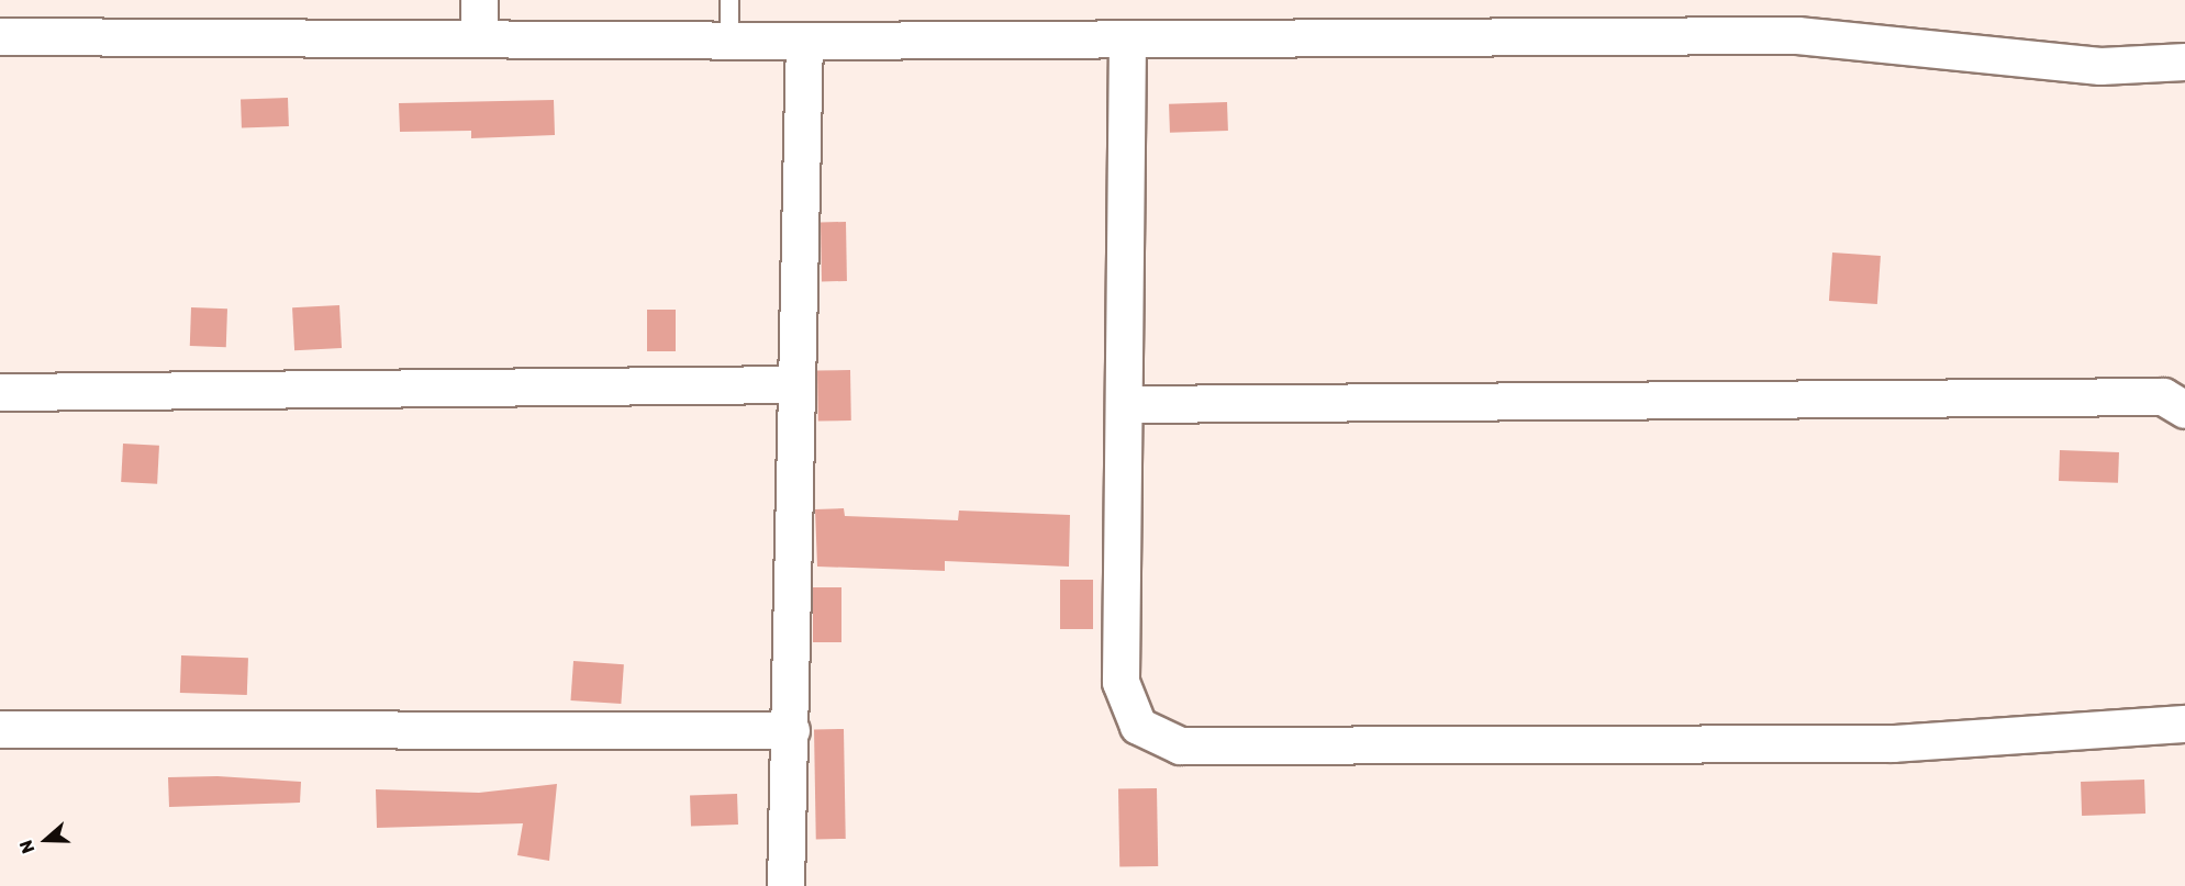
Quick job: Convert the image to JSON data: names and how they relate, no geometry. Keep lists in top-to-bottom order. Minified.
{"north":"left"}
